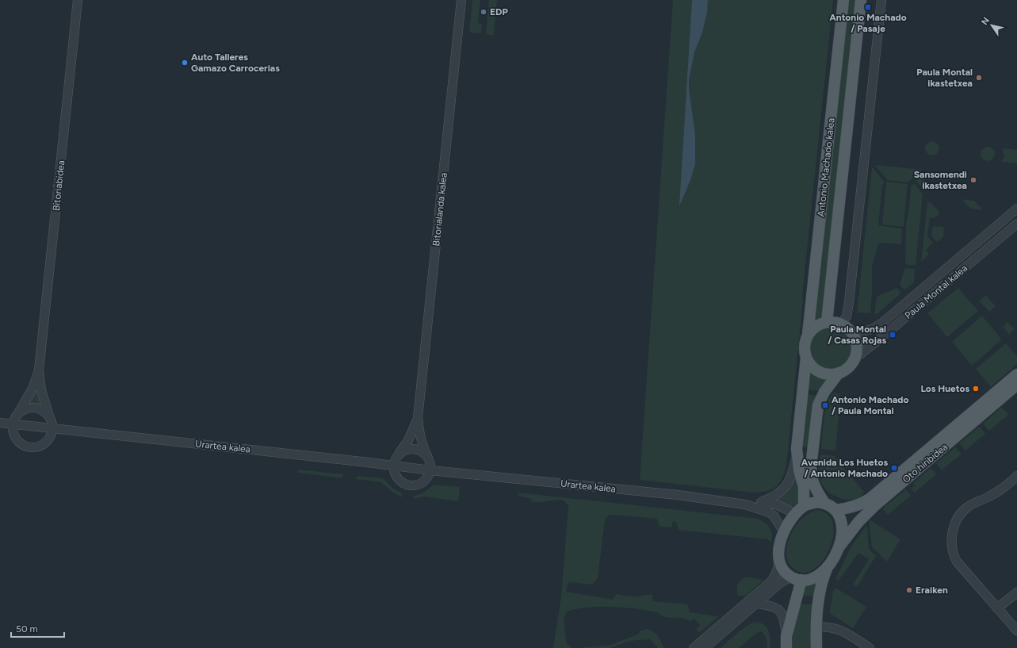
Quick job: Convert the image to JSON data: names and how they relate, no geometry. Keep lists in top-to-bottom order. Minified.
{"streets":{"main road":["Antonio Machado kalea","Oto hiribidea"],"street":["Bitoriabidea","Bitorialanda kalea","Paula Montal kalea","Urartea kalea"]},"crossings":[["Antonio Machado kalea","Paula Montal kalea"],["Urartea kalea","Oto hiribidea"]],"places":{"transit":["Antonio Machado / Pasaje","Paula Montal / Casas Rojas","Antonio Machado / Paula Montal","Avenida Los Huetos / Antonio Machado"],"other":["EDP","Auto Talleres Gamazo Carrocerias","Paula Montal ikastetxea","Sansomendi ikastetxea","Los Huetos","Eraiken"]},"scale_bar":"50 m","north":"top left"}
